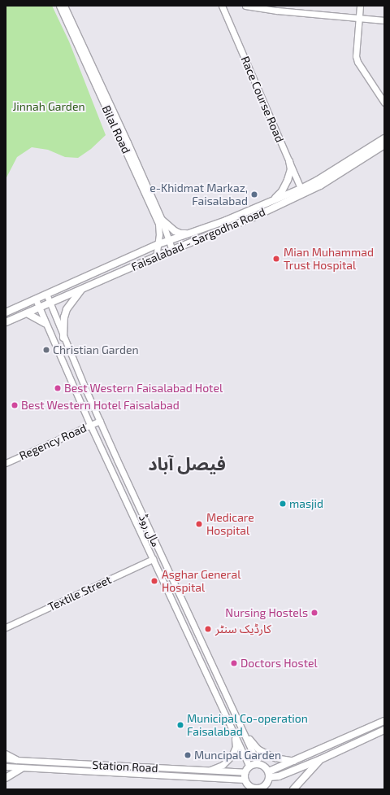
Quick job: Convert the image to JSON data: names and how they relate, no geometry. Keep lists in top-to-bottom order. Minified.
{"streets":{"main road":["Race Course Road","Bilal Road","Faisalabad - Sargodha Road","Regency Road","مال روڈ","Textile Street","Station Road"]},"crossings":[["Race Course Road","Faisalabad - Sargodha Road"],["Bilal Road","Faisalabad - Sargodha Road"],["Faisalabad - Sargodha Road","مال روڈ"],["Regency Road","مال روڈ"],["مال روڈ","Textile Street"],["مال روڈ","Station Road"]],"districts":["فیصل آباد"],"parks":["Jinnah Garden"],"places":["e-Khidmat Markaz, Faisalabad","Mian Muhammad Trust Hospital","Christian Garden","Best Western Faisalabad Hotel","Best Western Hotel Faisalabad","masjid","Medicare Hospital","Asghar General Hospital","Nursing Hostels","کارڈیک سنٹر","Doctors Hostel","Municipal Co-operation Faisalabad","Muncipal Garden"]}
